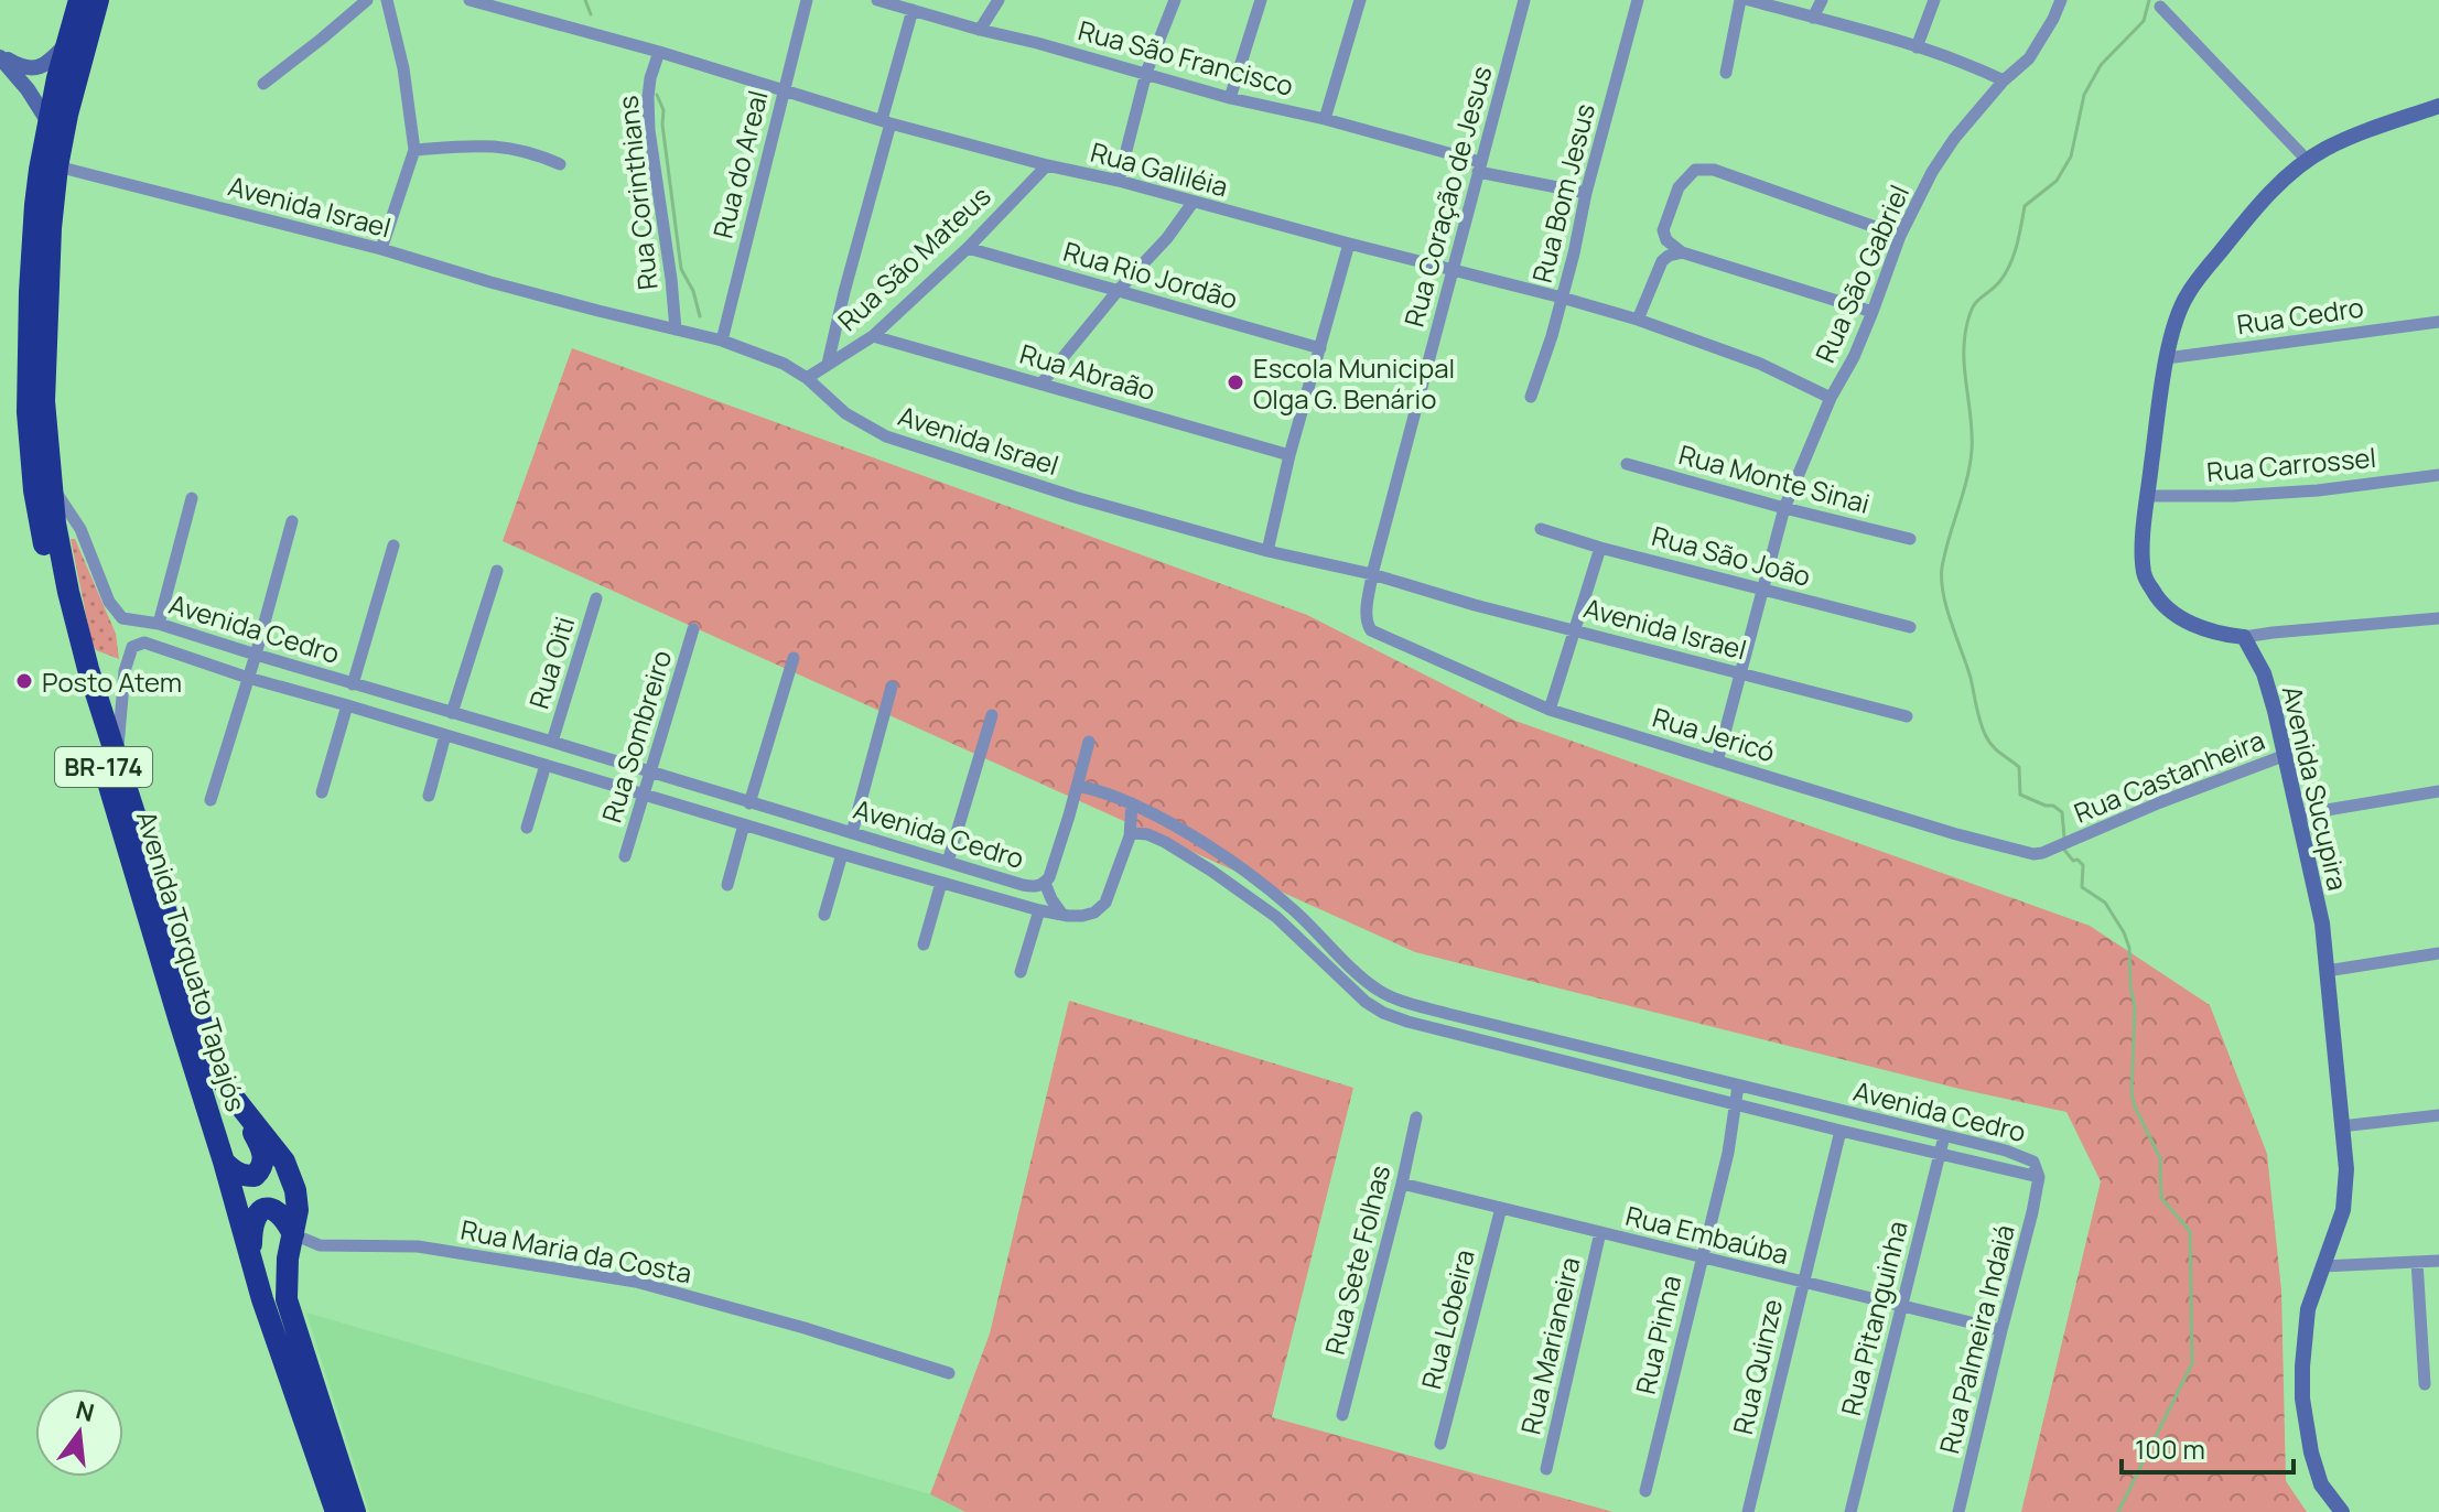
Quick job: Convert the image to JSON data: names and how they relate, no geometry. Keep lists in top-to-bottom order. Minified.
{"streets":{"highway":["BR-174","Avenida Torquato Tapajós"],"street":["Rua São Francisco","Rua do Areal","Rua Galiléia","Rua Corinthians","Rua Bom Jesus","Rua Coração de Jesus","Avenida Israel","Rua São Mateus","Rua São Gabriel","Rua Rio Jordão","Rua Cedro","Rua Abraão","Rua Carrossel","Rua Monte Sinai","Rua São João","Avenida Cedro","Rua Oiti","Rua Jericó","Rua Sombreiro","Rua Castanheira","Avenida Sucupira","Rua Embaúba","Rua Maria da Costa","Rua Sete Folhas","Rua Pitanguinha","Rua Lobeira","Rua Pinha","Rua Palmeira Indaiá","Rua Marianeira","Rua Quinze"]},"crossings":[["Rua São Francisco","Rua Bom Jesus"],["Rua São Francisco","Rua Coração de Jesus"],["Rua do Areal","Rua Galiléia"],["Rua do Areal","Avenida Israel"],["Rua Galiléia","Rua Corinthians"],["Rua Galiléia","Rua Bom Jesus"],["Rua Galiléia","Rua Coração de Jesus"],["Rua Galiléia","Rua São Mateus"],["Rua Galiléia","Rua São Gabriel"],["Rua Corinthians","Avenida Israel"],["Rua Coração de Jesus","Avenida Israel"],["Rua Coração de Jesus","Rua Jericó"],["Avenida Israel","Rua São Mateus"],["Avenida Israel","Rua São Gabriel"],["Avenida Israel","Avenida Torquato Tapajós"],["Rua São Mateus","Rua Rio Jordão"],["Rua São Mateus","Rua Abraão"],["Rua São Gabriel","Rua Monte Sinai"],["Rua São Gabriel","Rua São João"],["Rua São Gabriel","Rua Jericó"],["Avenida Cedro","Rua Oiti"],["Avenida Cedro","Rua Sombreiro"],["Avenida Cedro","Avenida Torquato Tapajós"],["Avenida Cedro","Rua Pitanguinha"],["Avenida Cedro","Rua Pinha"],["Avenida Cedro","Rua Palmeira Indaiá"],["Avenida Cedro","Rua Quinze"],["Rua Jericó","Rua Castanheira"],["Rua Castanheira","Avenida Sucupira"],["Avenida Torquato Tapajós","Rua Maria da Costa"],["Rua Embaúba","Rua Sete Folhas"],["Rua Embaúba","Rua Pitanguinha"],["Rua Embaúba","Rua Lobeira"],["Rua Embaúba","Rua Pinha"],["Rua Embaúba","Rua Palmeira Indaiá"],["Rua Embaúba","Rua Marianeira"],["Rua Embaúba","Rua Quinze"]],"places":["Escola Municipal Olga G. Benário","Posto Atem"],"scale_bar":"100 m","north":"top"}
